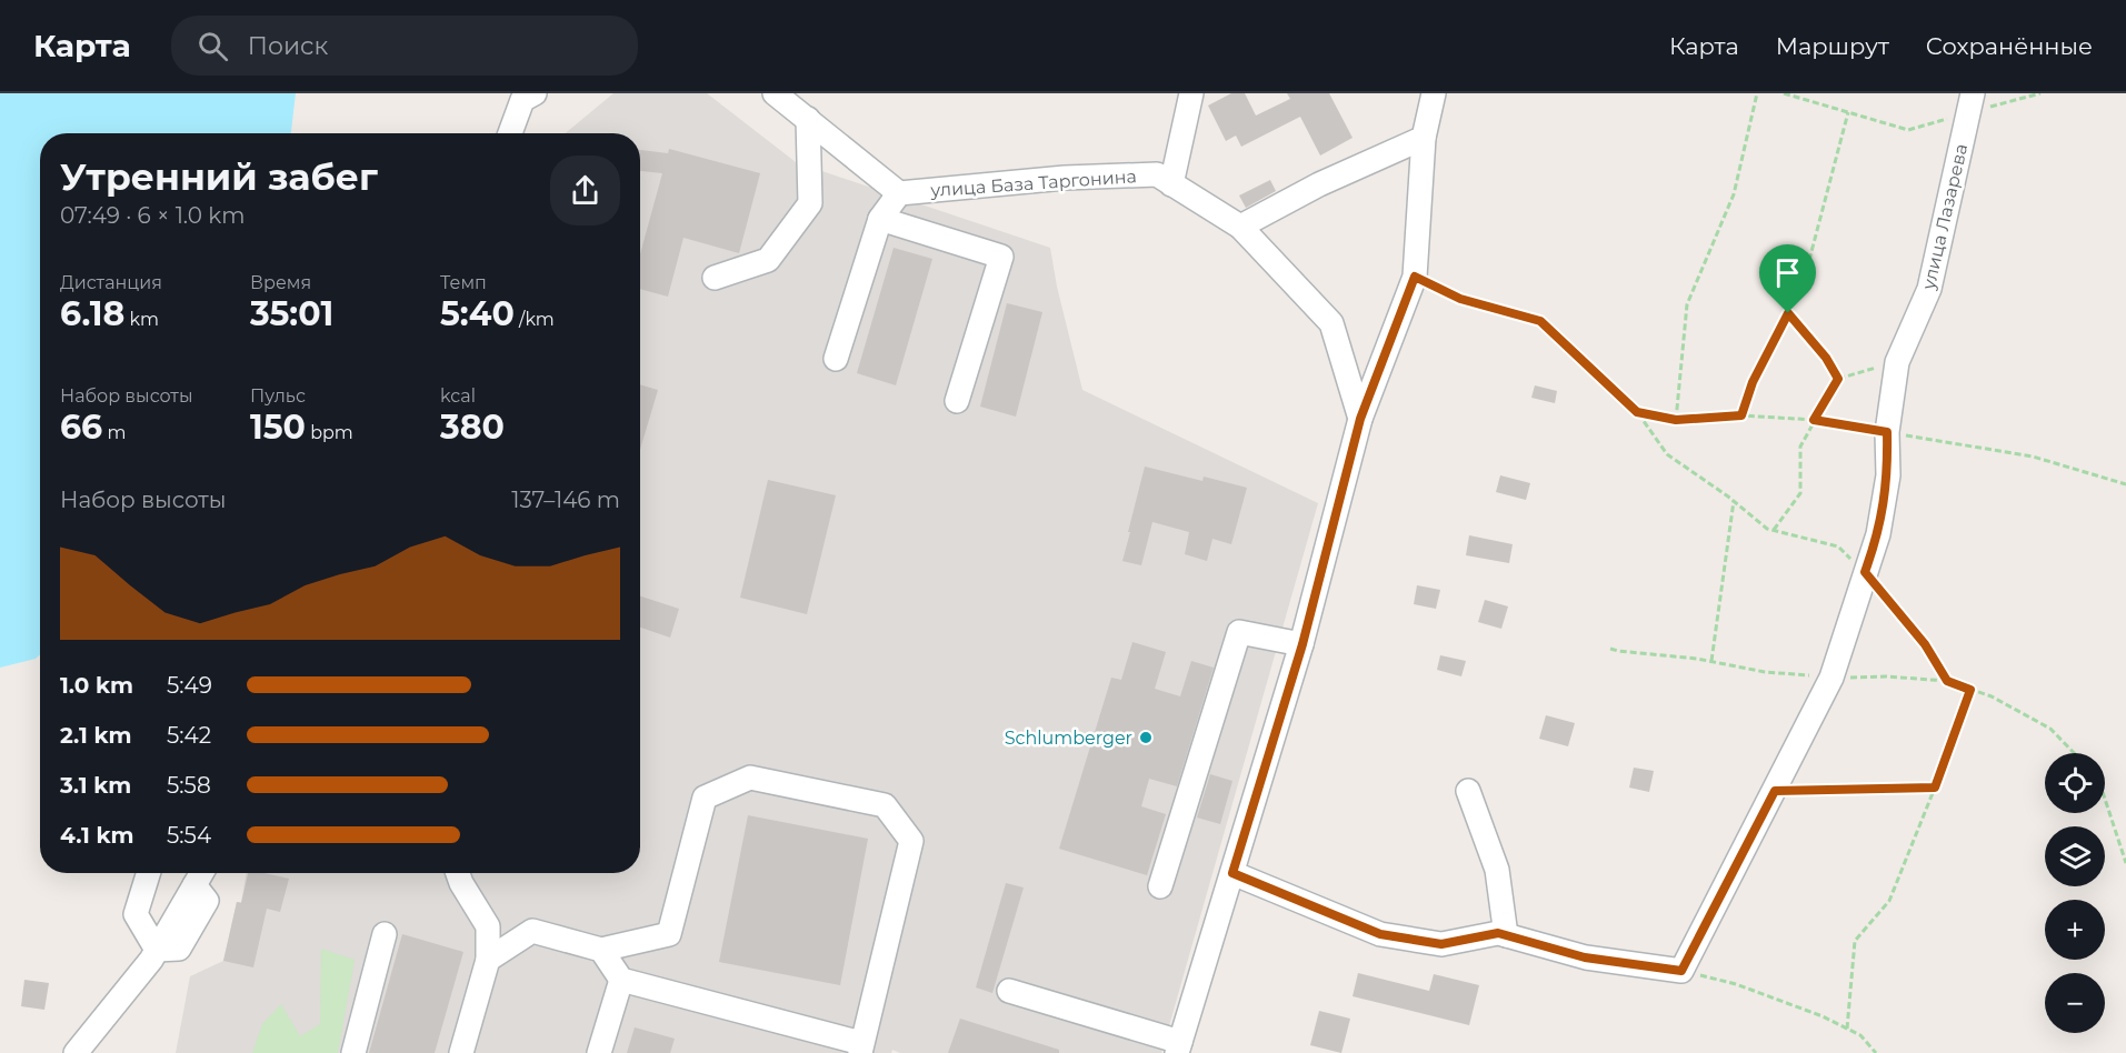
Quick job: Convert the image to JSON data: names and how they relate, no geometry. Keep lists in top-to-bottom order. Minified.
{"streets":{"street":["улица База Таргонина","улица Лазарева"]},"places":["Schlumberger"],"page":{"header":"Карта","search":"Поиск","nav":["Карта","Маршрут","Сохранённые"],"heading":["Утренний забег","07:49 · 6 × 1.0 km"],"stats":[["Дистанция","6.18 km"],["Время","35:01"],["Темп","5:40 /km"],["Набор высоты","66 m"],["Пульс","150 bpm"],["kcal","380"]],"chart":["Набор высоты","137–146 m"],"list":[{"name":"1.0 km","note":"5:49"},{"name":"2.1 km","note":"5:42"},{"name":"3.1 km","note":"5:58"},{"name":"4.1 km","note":"5:54"}],"map_buttons":["+","−"]}}
